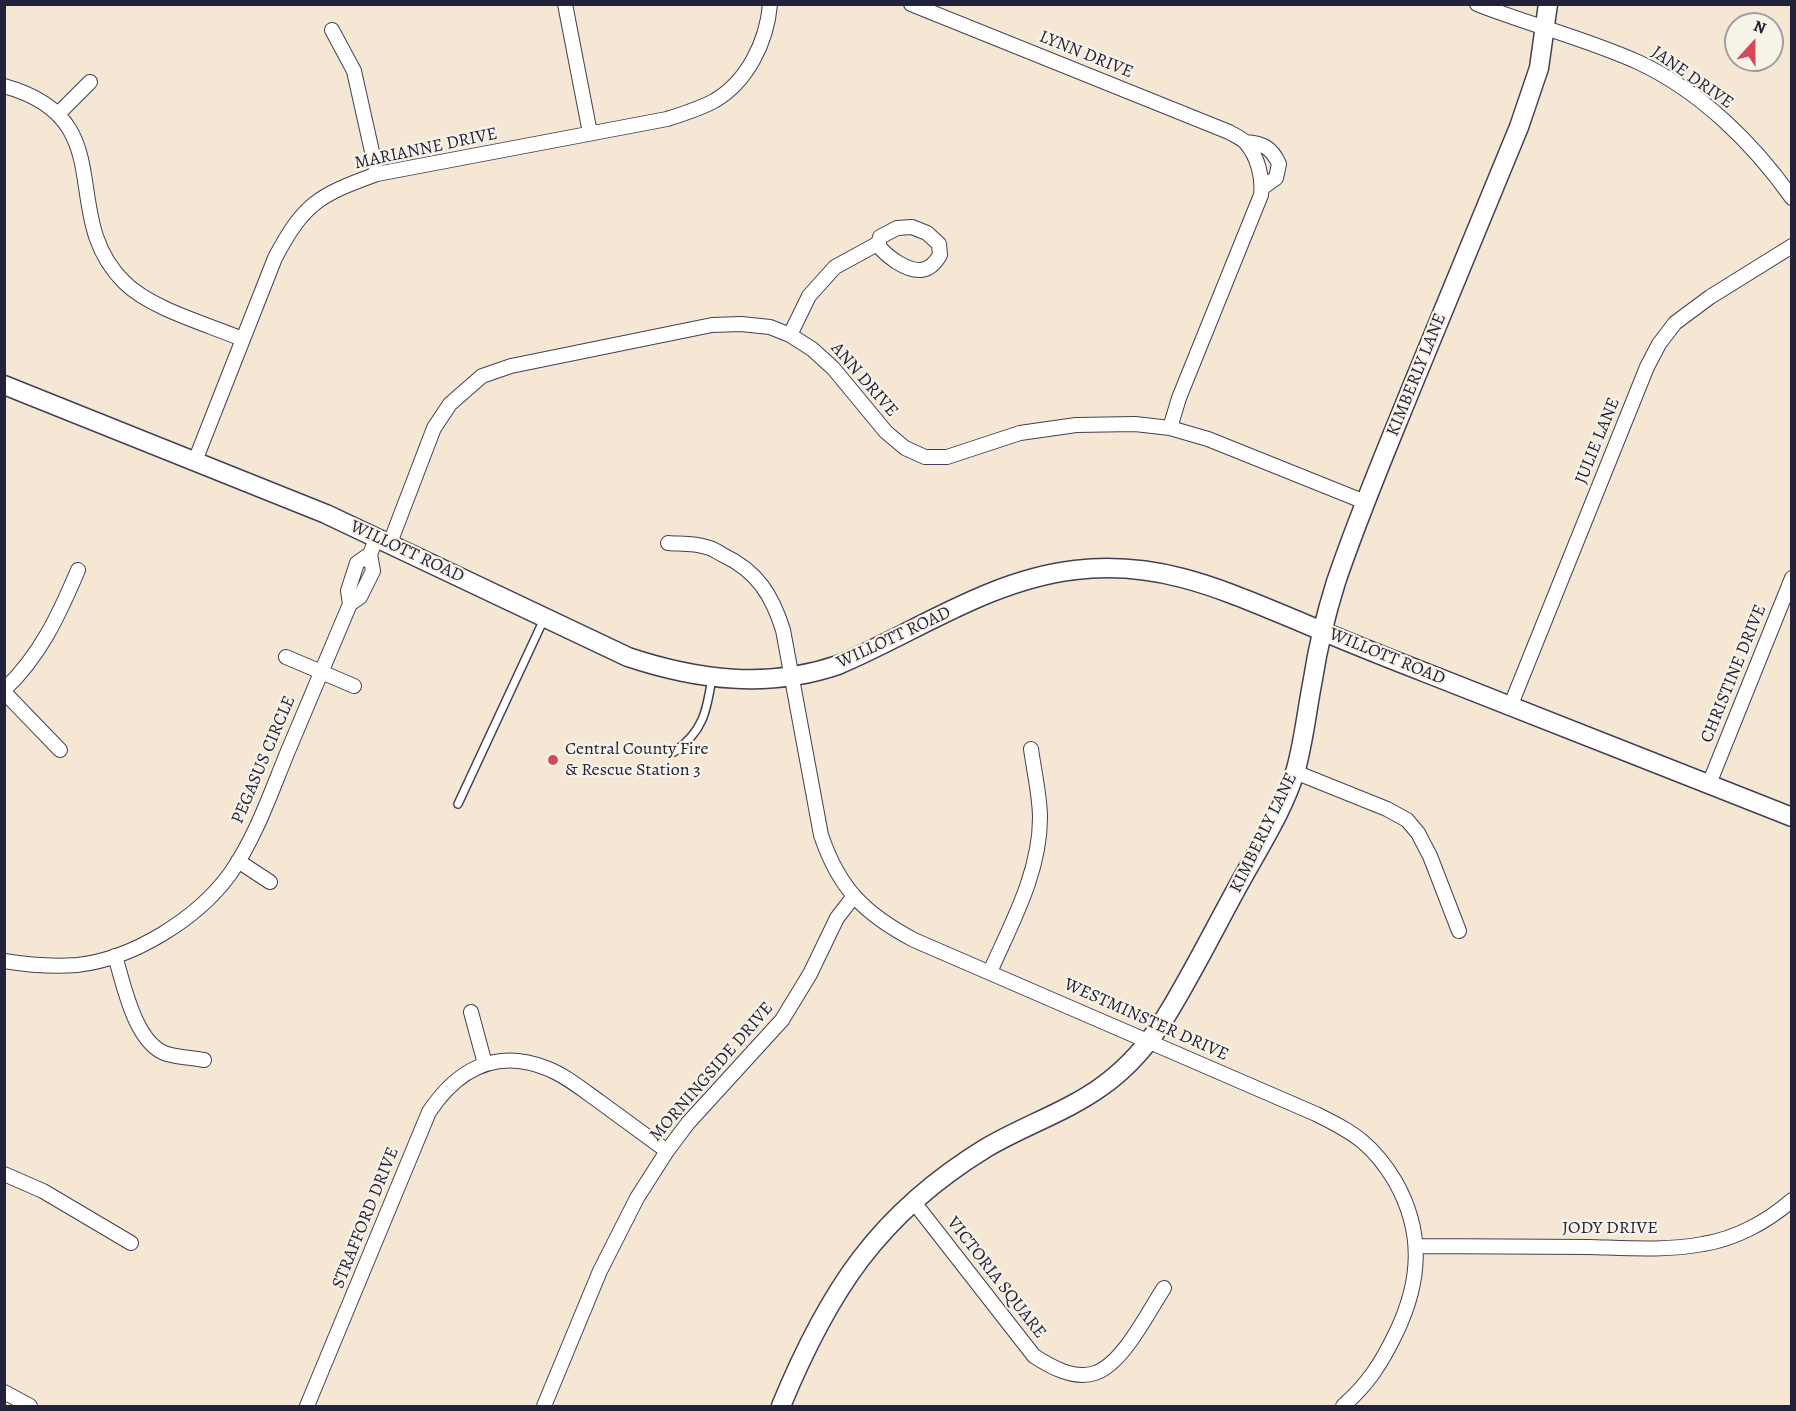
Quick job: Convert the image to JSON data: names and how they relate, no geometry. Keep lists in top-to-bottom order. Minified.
{"streets":{"main road":["KIMBERLY LANE","WILLOTT ROAD"],"street":["LYNN DRIVE","JANE DRIVE","MARIANNE DRIVE","ANN DRIVE","JULIE LANE","CHRISTINE DRIVE","PEGASUS CIRCLE","WESTMINSTER DRIVE","MORNINGSIDE DRIVE","STRAFFORD DRIVE","JODY DRIVE","VICTORIA SQUARE"]},"crossings":[["LYNN DRIVE","ANN DRIVE"],["JANE DRIVE","KIMBERLY LANE"],["MARIANNE DRIVE","WILLOTT ROAD"],["KIMBERLY LANE","ANN DRIVE"],["KIMBERLY LANE","WILLOTT ROAD"],["KIMBERLY LANE","WESTMINSTER DRIVE"],["KIMBERLY LANE","VICTORIA SQUARE"],["ANN DRIVE","WILLOTT ROAD"],["ANN DRIVE","PEGASUS CIRCLE"],["JULIE LANE","WILLOTT ROAD"],["WILLOTT ROAD","CHRISTINE DRIVE"],["WILLOTT ROAD","PEGASUS CIRCLE"],["WILLOTT ROAD","WESTMINSTER DRIVE"],["WESTMINSTER DRIVE","MORNINGSIDE DRIVE"],["WESTMINSTER DRIVE","JODY DRIVE"],["MORNINGSIDE DRIVE","STRAFFORD DRIVE"]],"places":["Central County Fire & Rescue Station 3"],"north":"top"}
